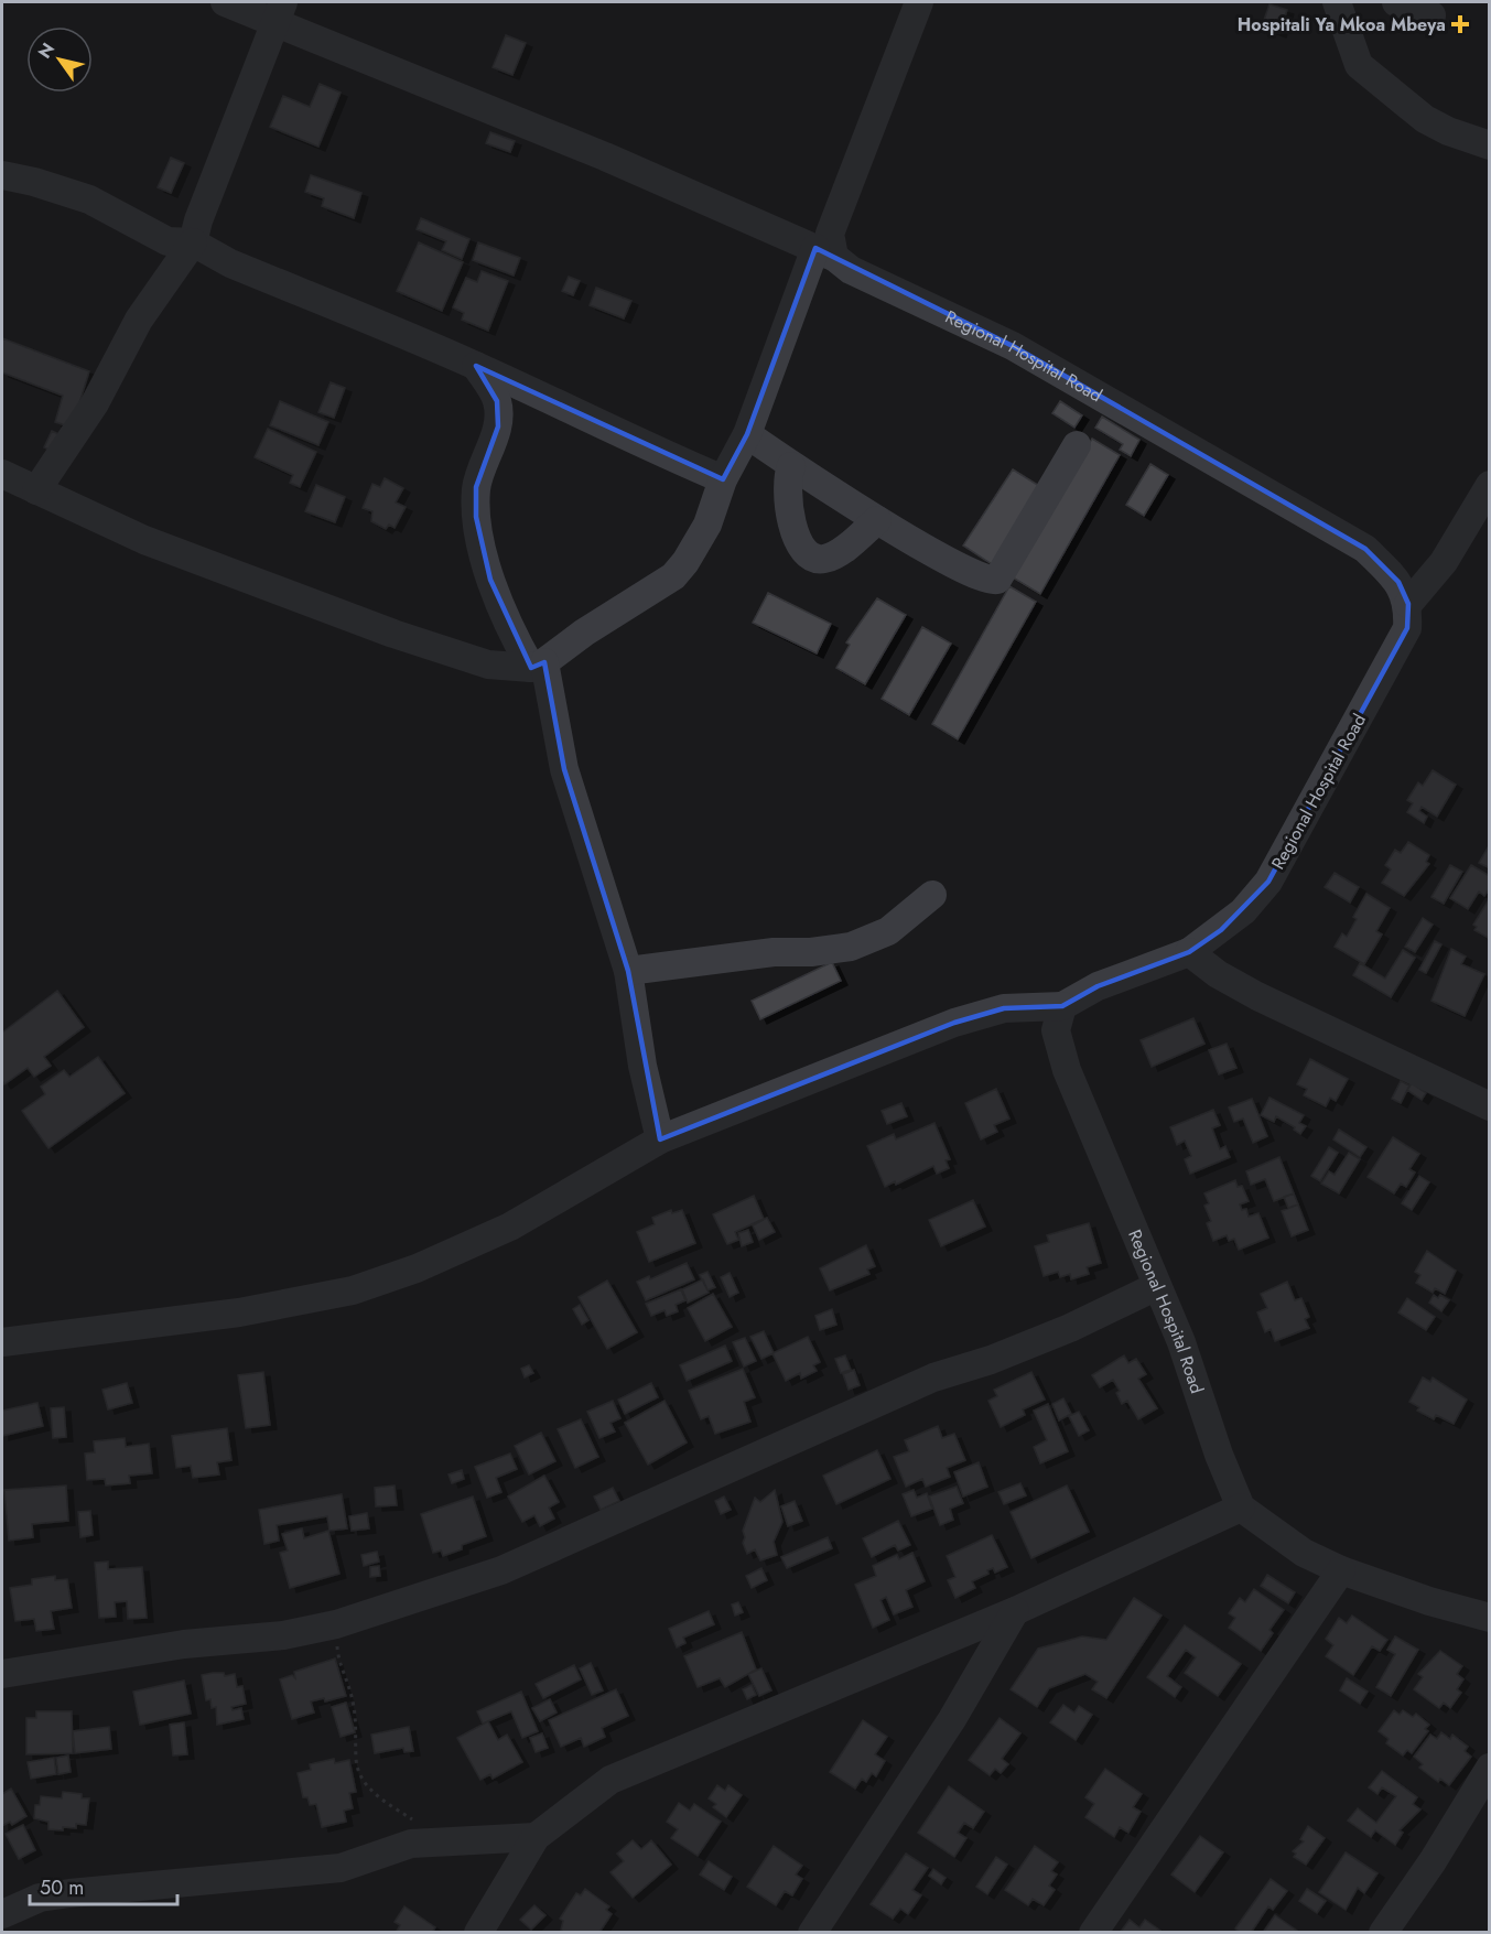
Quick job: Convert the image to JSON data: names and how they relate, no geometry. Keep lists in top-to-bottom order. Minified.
{"streets":{"street":["Regional Hospital Road"]},"places":{"health":["Hospitali Ya Mkoa Mbeya"]},"scale_bar":"50 m","north":"top left"}
